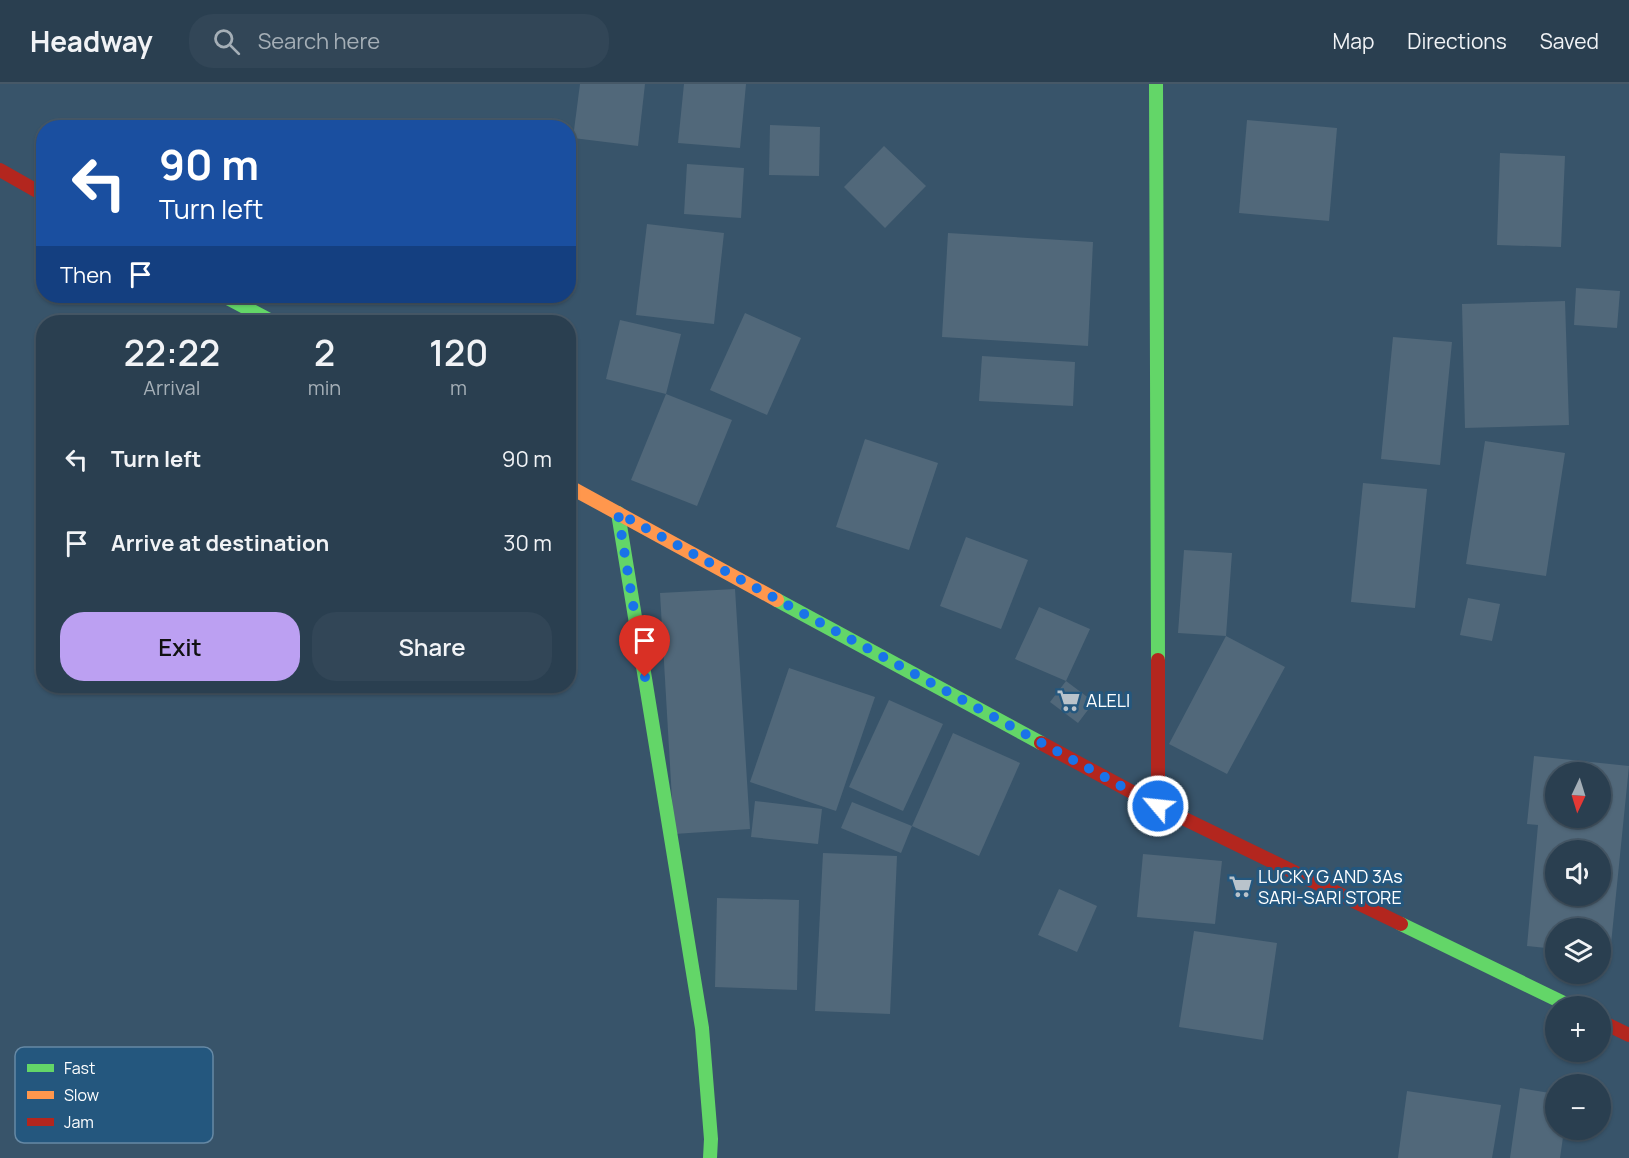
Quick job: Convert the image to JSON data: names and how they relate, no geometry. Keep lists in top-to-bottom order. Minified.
{"places":{"supermarket":["ALELI","LUCKY G AND 3As SARI-SARI STORE"]},"legend":["Fast","Slow","Jam"],"north":"bottom","page":{"header":"Headway","search":"Search here","nav":["Map","Directions","Saved"],"turn":["90 m","Turn left"],"then":"Then","eta":["22:22","Arrival","2","min","120","m"],"list":[{"name":"Turn left","value":"90 m"},{"name":"Arrive at destination","value":"30 m"}],"buttons":["Exit","Share"],"map_buttons":["+","−"]}}
